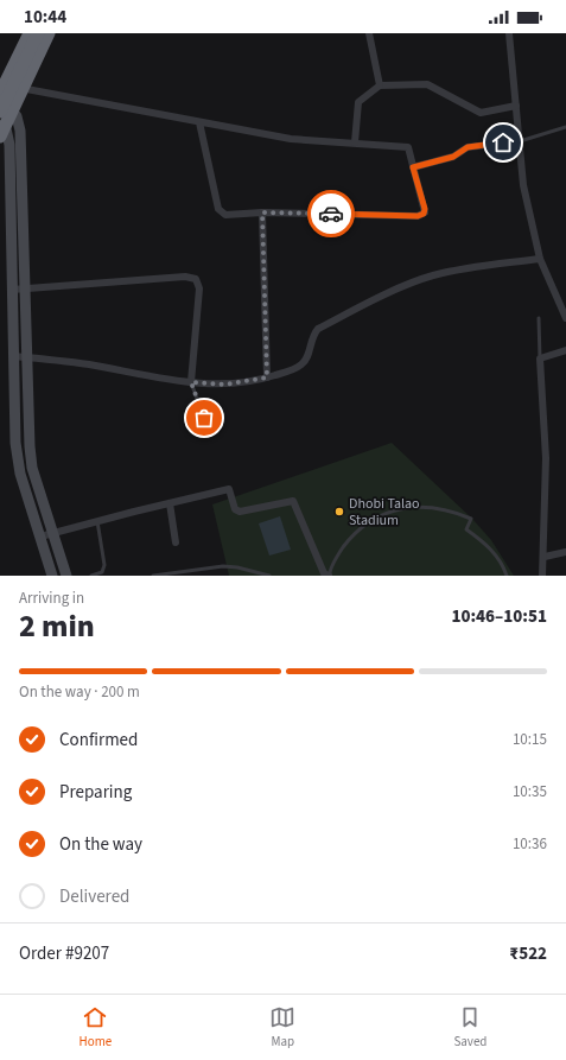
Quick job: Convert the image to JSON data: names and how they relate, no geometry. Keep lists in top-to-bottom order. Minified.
{"places":["Dhobi Talao Stadium"],"page":{"status":"10:44","heading":["2 min","Arriving in","10:46–10:51"],"panel":["Order #9207","₹522"],"bar":"On the way · 200 m","list":[["Confirmed","10:15"],["Preparing","10:35"],["On the way","10:36"],"Delivered"],"tabs":["Home","Map","Saved"]}}
